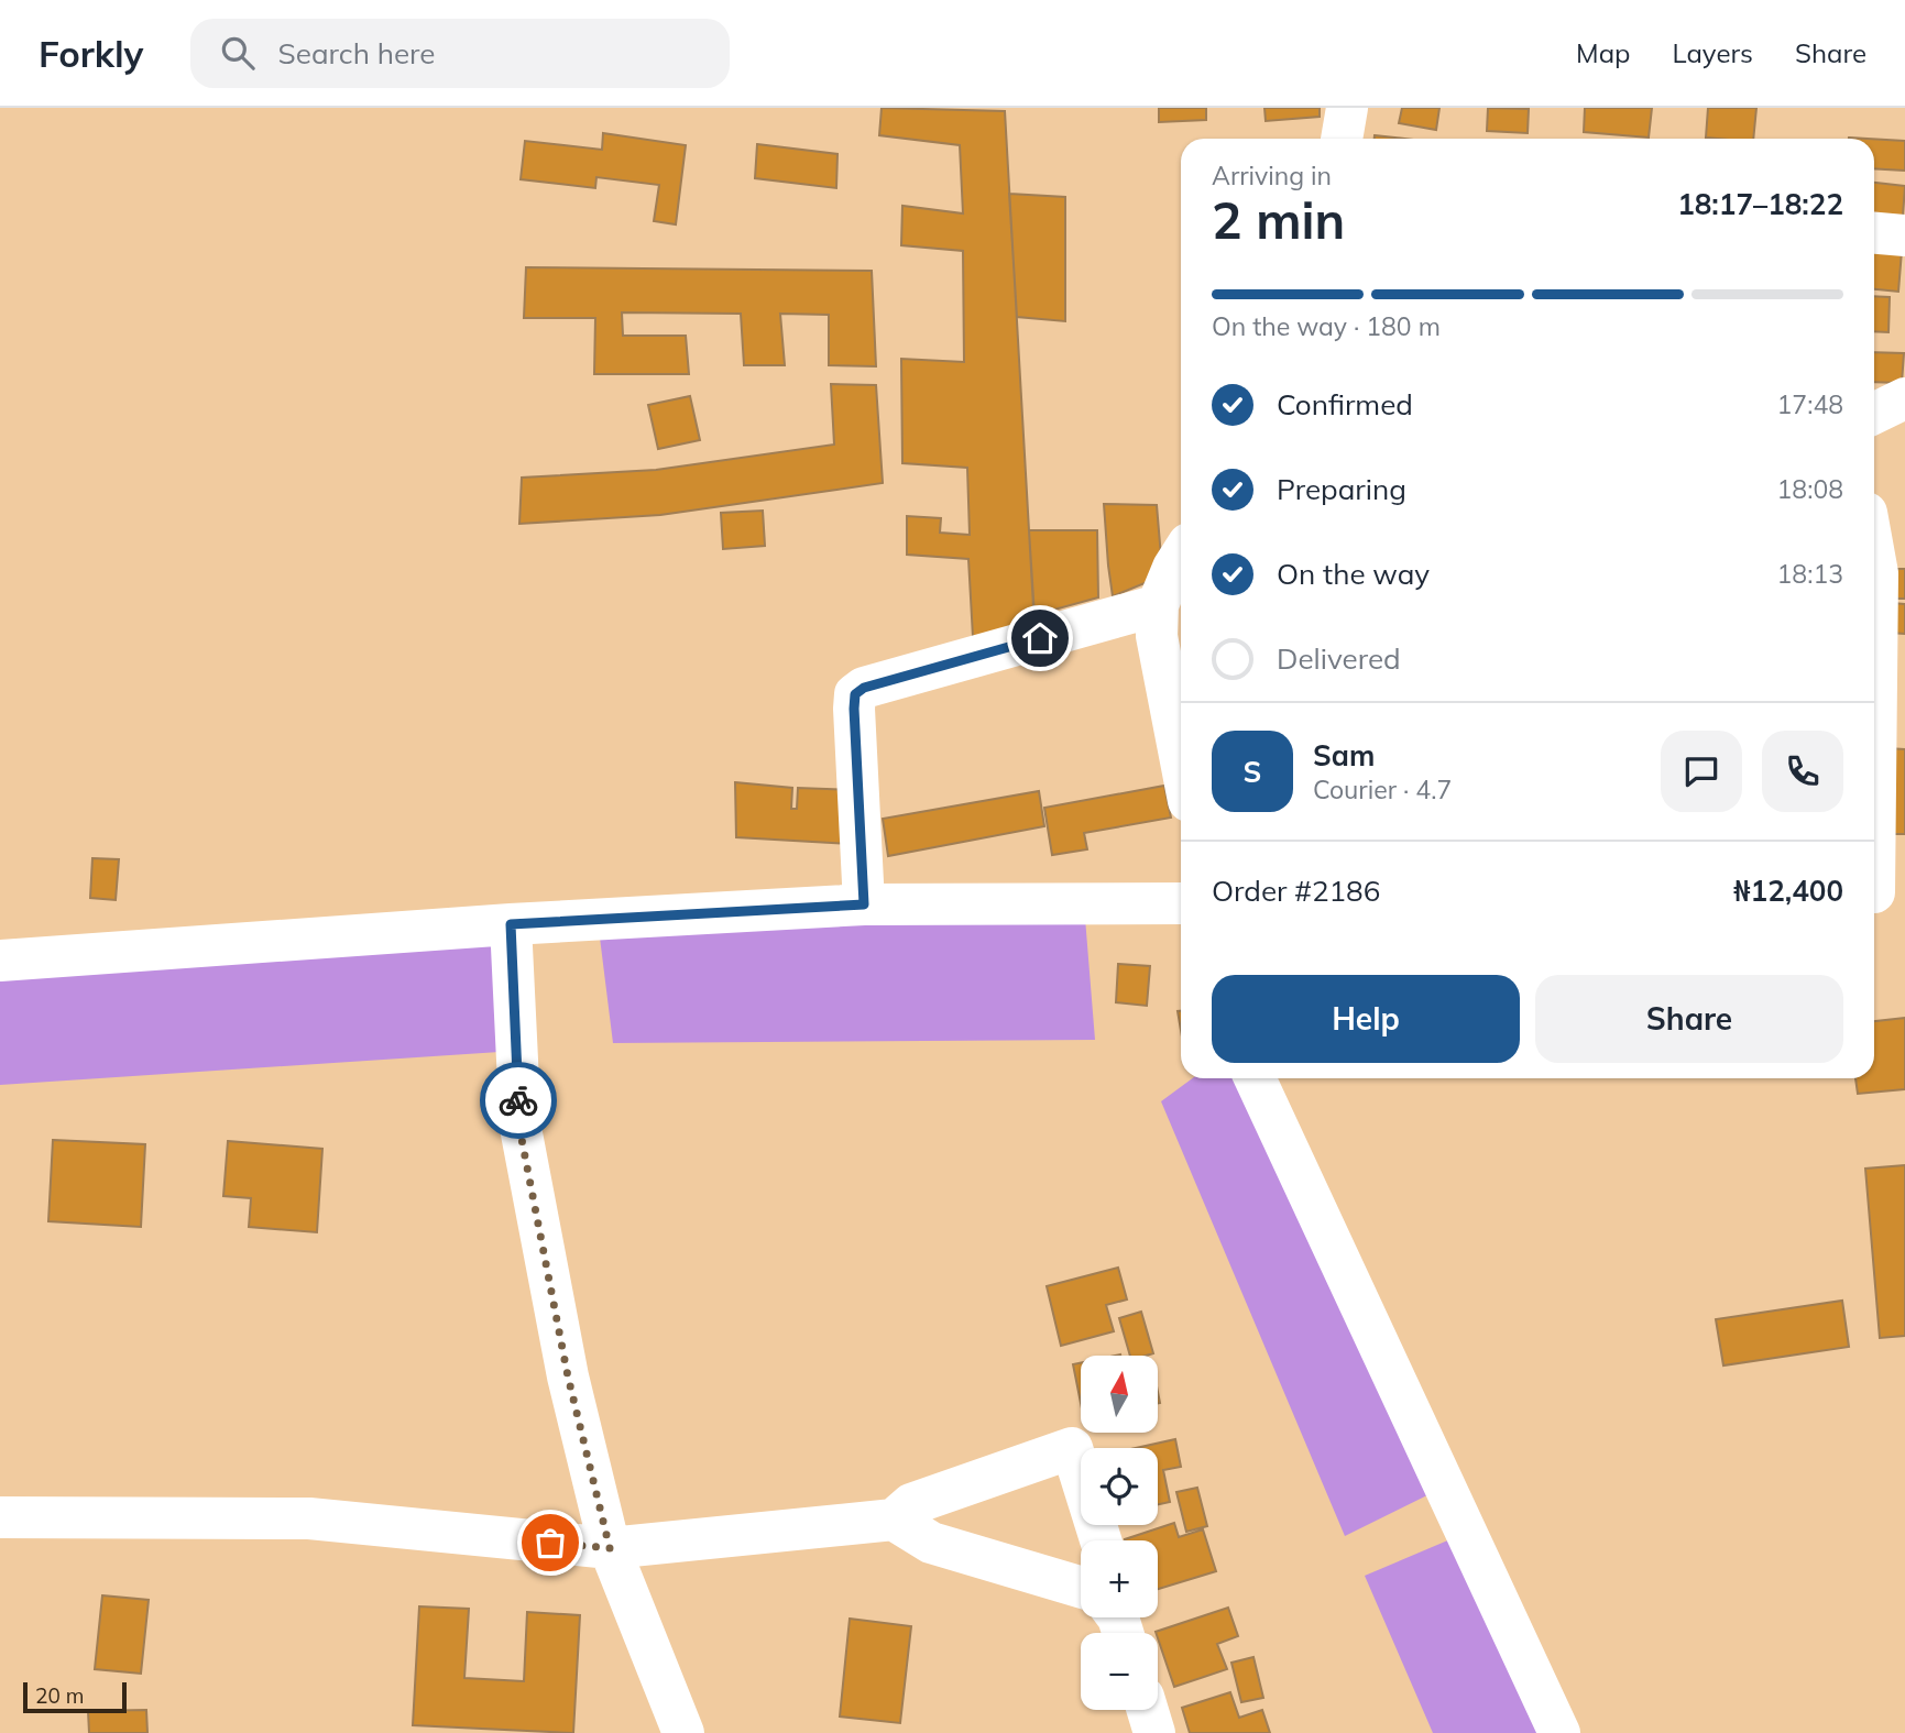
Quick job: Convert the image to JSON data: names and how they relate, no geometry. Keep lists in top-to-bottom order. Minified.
{"scale_bar":"20 m","north":"top","page":{"header":"Forkly","search":"Search here","nav":["Map","Layers","Share"],"heading":["2 min","Arriving in","18:17–18:22"],"panel":["Sam","Courier · 4.7","Order #2186","₦12,400"],"bar":"On the way · 180 m","list":[["Confirmed","17:48"],["Preparing","18:08"],["On the way","18:13"],"Delivered"],"round":"S","buttons":["Help","Share"],"map_buttons":["+","−"],"scale":"20 m"}}
